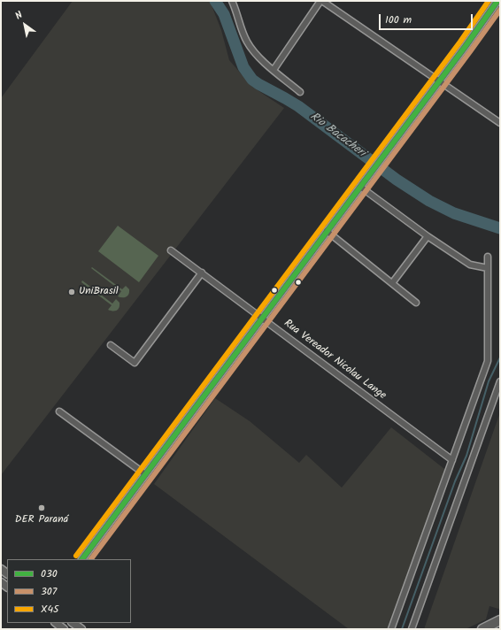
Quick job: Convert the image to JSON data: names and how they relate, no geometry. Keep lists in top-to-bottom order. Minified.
{"streets":{"street":["Rua Vereador Nicolau Lange"]},"water":["Rio Bacacheri"],"places":["UniBrasil","DER Paraná"],"lines":["transit line 030","transit line X45","transit line 307"],"legend":["030","307","X45"],"scale_bar":"100 m","north":"top left"}
